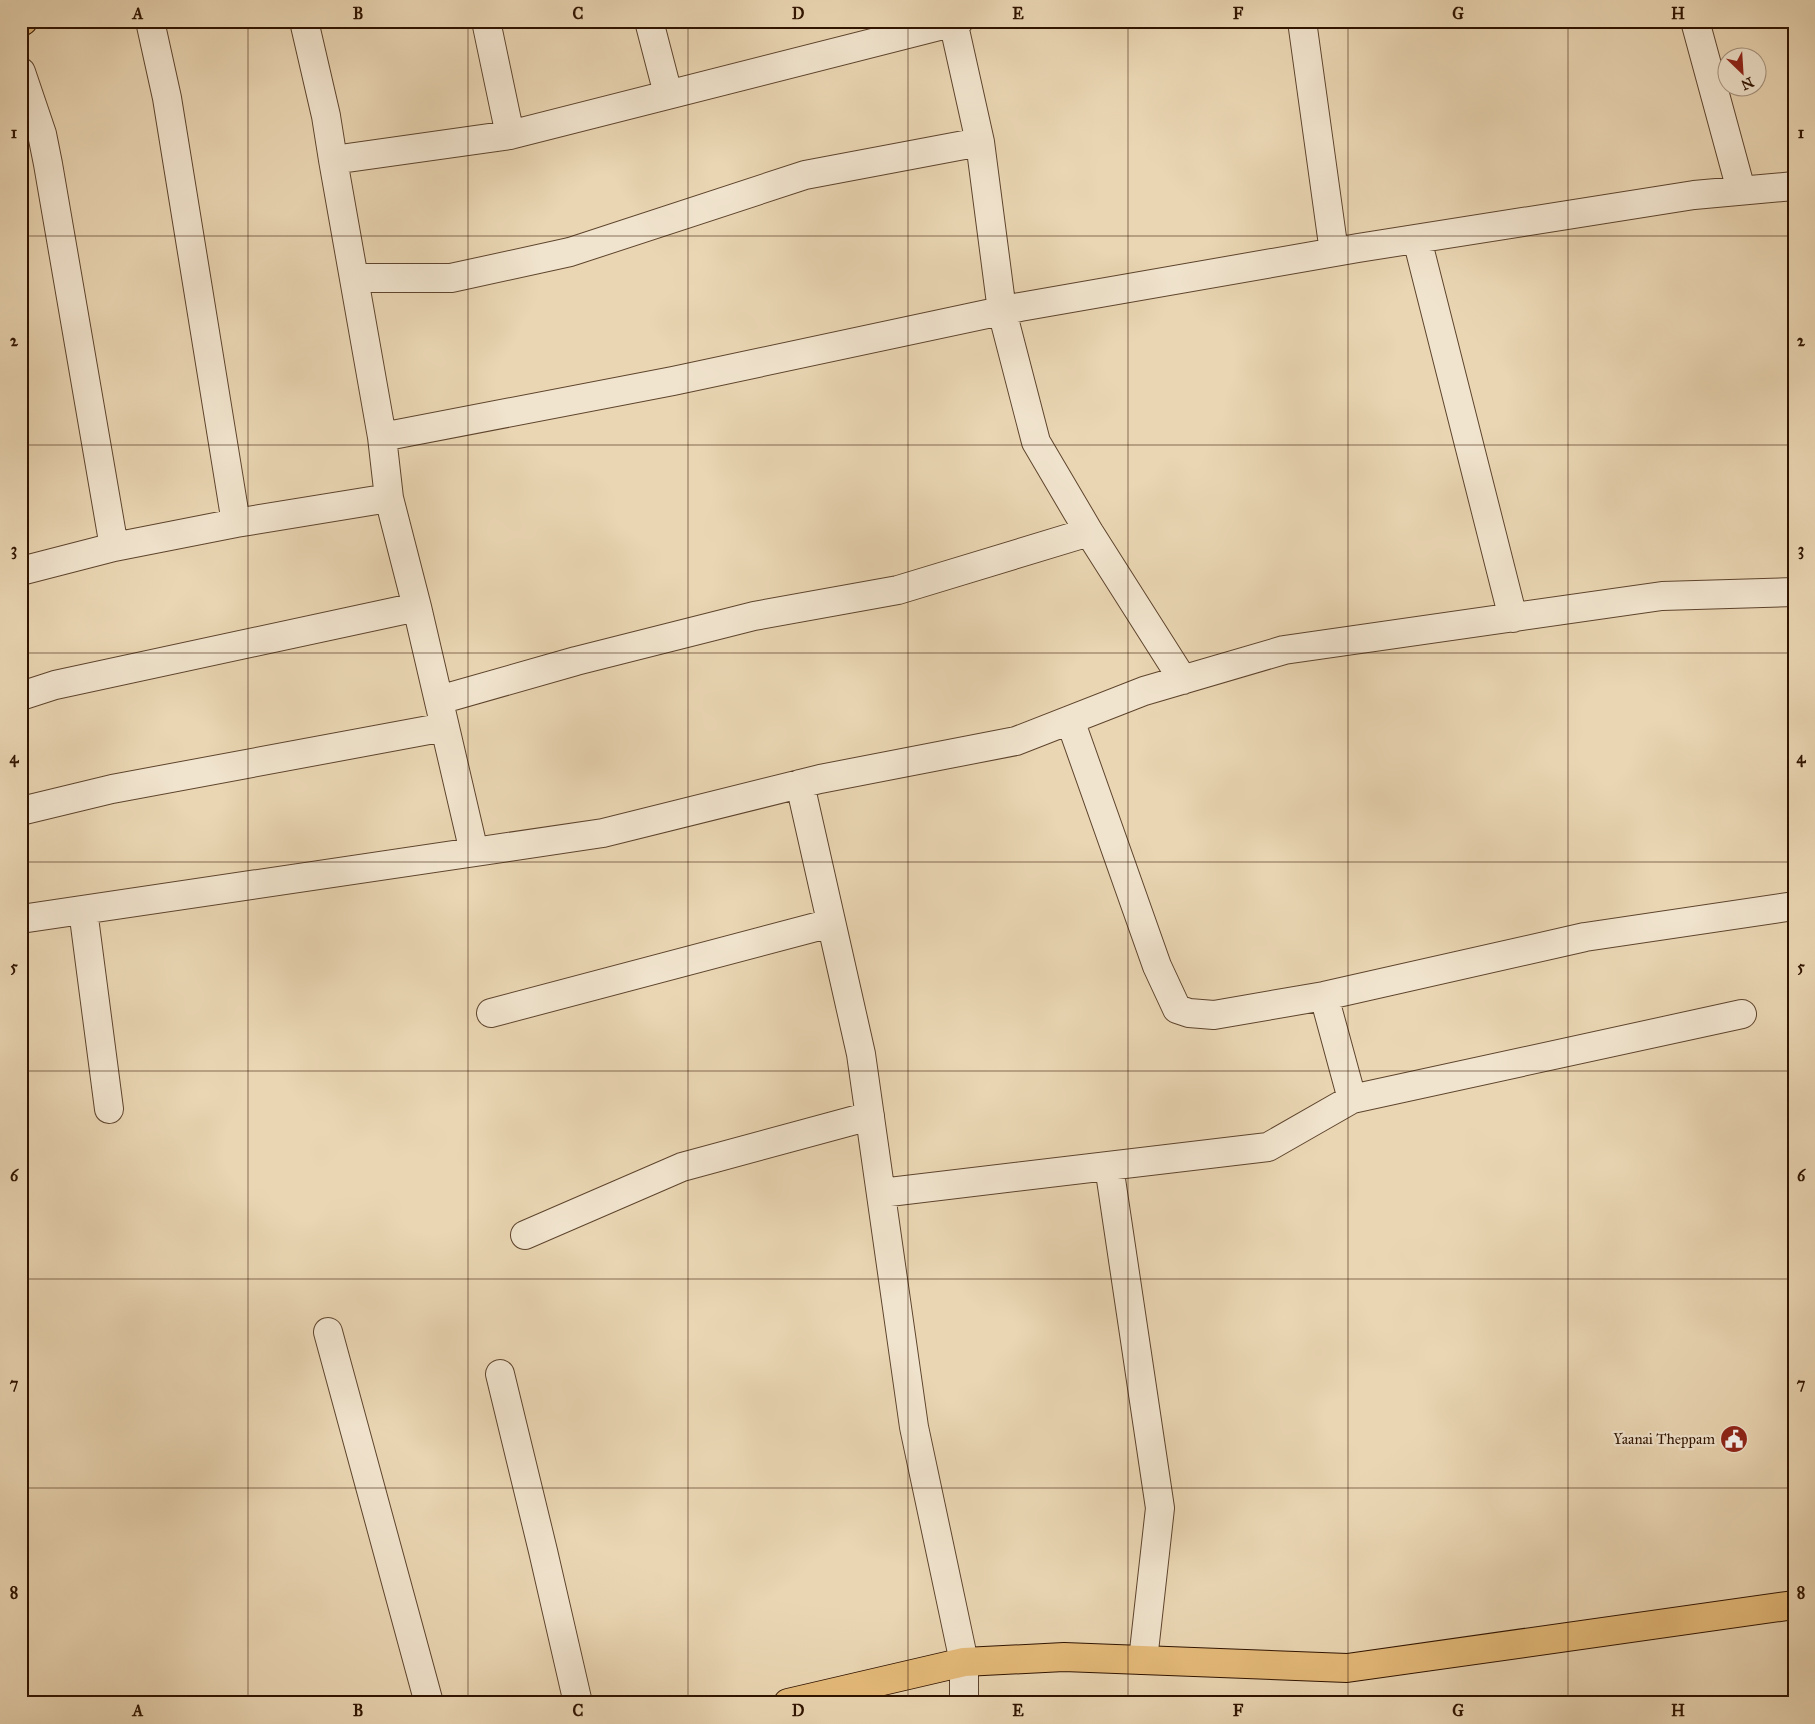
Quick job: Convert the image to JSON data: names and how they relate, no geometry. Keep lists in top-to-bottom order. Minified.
{"places":{"public building":["Yaanai Theppam"]},"north":"bottom right","grid":{"columns":["A","B","C","D","E","F","G","H"],"rows":["1","2","3","4","5","6","7","8"]}}
